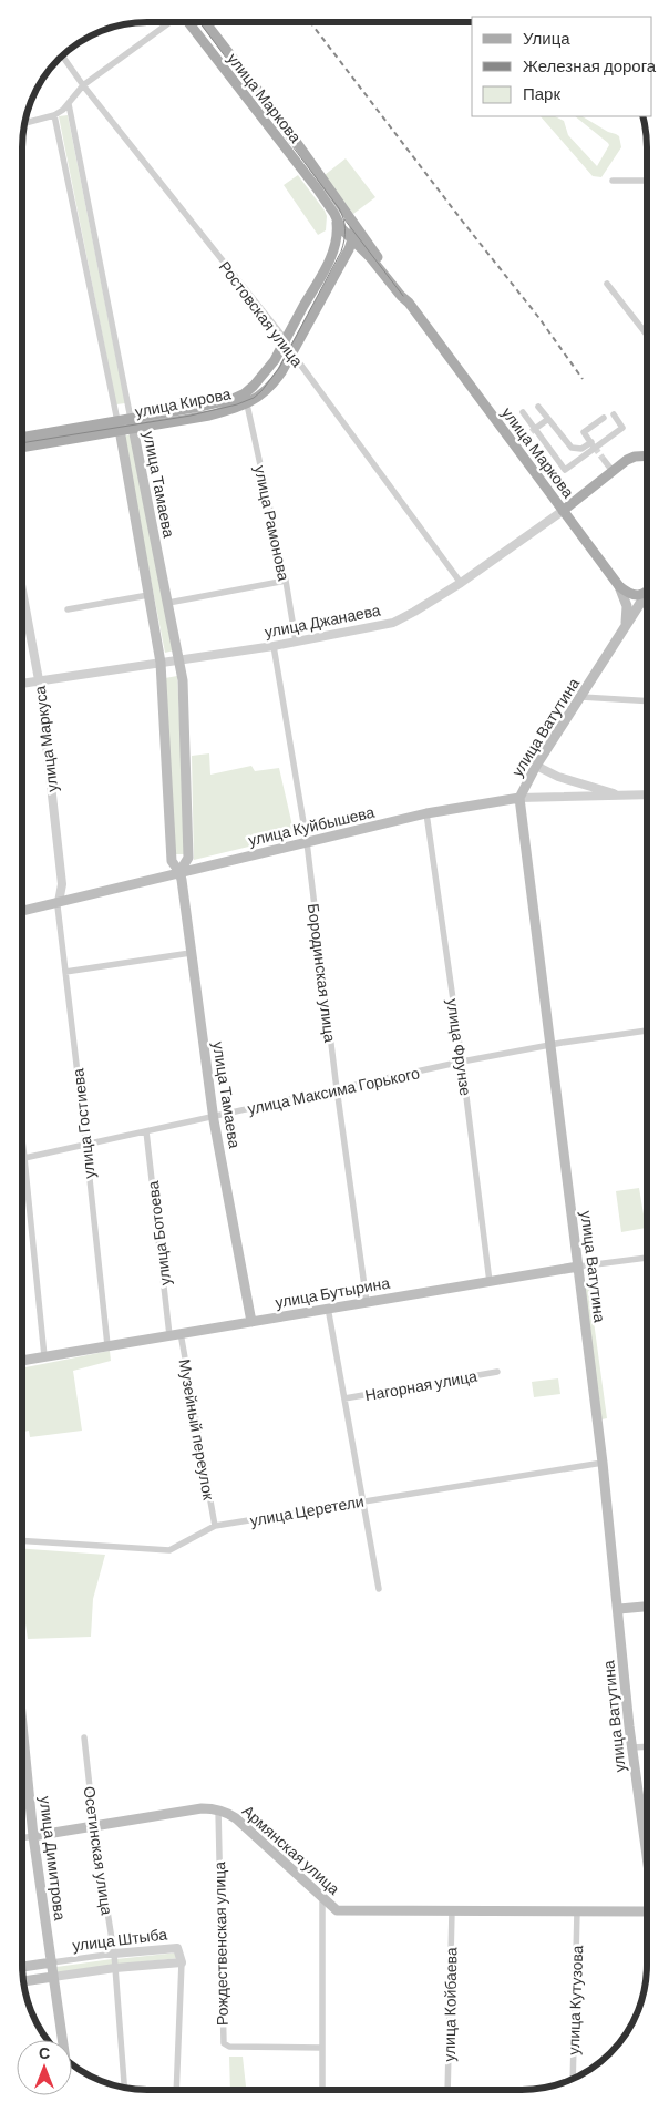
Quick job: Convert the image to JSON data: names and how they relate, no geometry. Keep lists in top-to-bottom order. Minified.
{"streets":{"main road":["улица Маркова","улица Кирова","улица Тамаева","улица Джанаева","улица Ватутина","улица Куйбышева","улица Бутырина","Армянская улица","улица Димитрова","улица Штыба"],"street":["Ростовская улица","улица Рамонова","улица Маркуса","Бородинская улица","улица Фрунзе","улица Максима Горького","улица Гостиева","улица Ботоева","Нагорная улица","Музейный переулок","улица Церетели","Осетинская улица","Рождественская улица","улица Кутузова","улица Койбаева"]},"crossings":[["улица Маркова","улица Кирова"],["улица Маркова","улица Джанаева"],["улица Маркова","улица Ватутина"],["Ростовская улица","улица Кирова"],["Ростовская улица","улица Джанаева"],["улица Кирова","улица Тамаева"],["улица Кирова","улица Рамонова"],["улица Тамаева","улица Джанаева"],["улица Тамаева","улица Куйбышева"],["улица Тамаева","улица Максима Горького"],["улица Тамаева","улица Бутырина"],["улица Рамонова","улица Джанаева"],["улица Джанаева","улица Маркуса"],["улица Джанаева","Бородинская улица"],["улица Ватутина","улица Куйбышева"],["улица Ватутина","улица Максима Горького"],["улица Ватутина","улица Бутырина"],["улица Ватутина","улица Церетели"],["улица Маркуса","улица Куйбышева"],["улица Маркуса","улица Гостиева"],["улица Куйбышева","Бородинская улица"],["улица Куйбышева","улица Фрунзе"],["улица Куйбышева","улица Гостиева"],["Бородинская улица","улица Максима Горького"],["Бородинская улица","улица Бутырина"],["улица Фрунзе","улица Максима Горького"],["улица Фрунзе","улица Бутырина"],["улица Максима Горького","улица Гостиева"],["улица Максима Горького","улица Ботоева"],["улица Гостиева","улица Бутырина"],["улица Ботоева","улица Бутырина"],["улица Бутырина","Музейный переулок"],["Музейный переулок","улица Церетели"],["Армянская улица","Осетинская улица"],["Армянская улица","улица Димитрова"],["Армянская улица","Рождественская улица"],["Армянская улица","улица Кутузова"],["Армянская улица","улица Койбаева"],["Осетинская улица","улица Штыба"],["улица Димитрова","улица Штыба"]],"legend":["Улица","Железная дорога","Парк"],"north":"top"}
